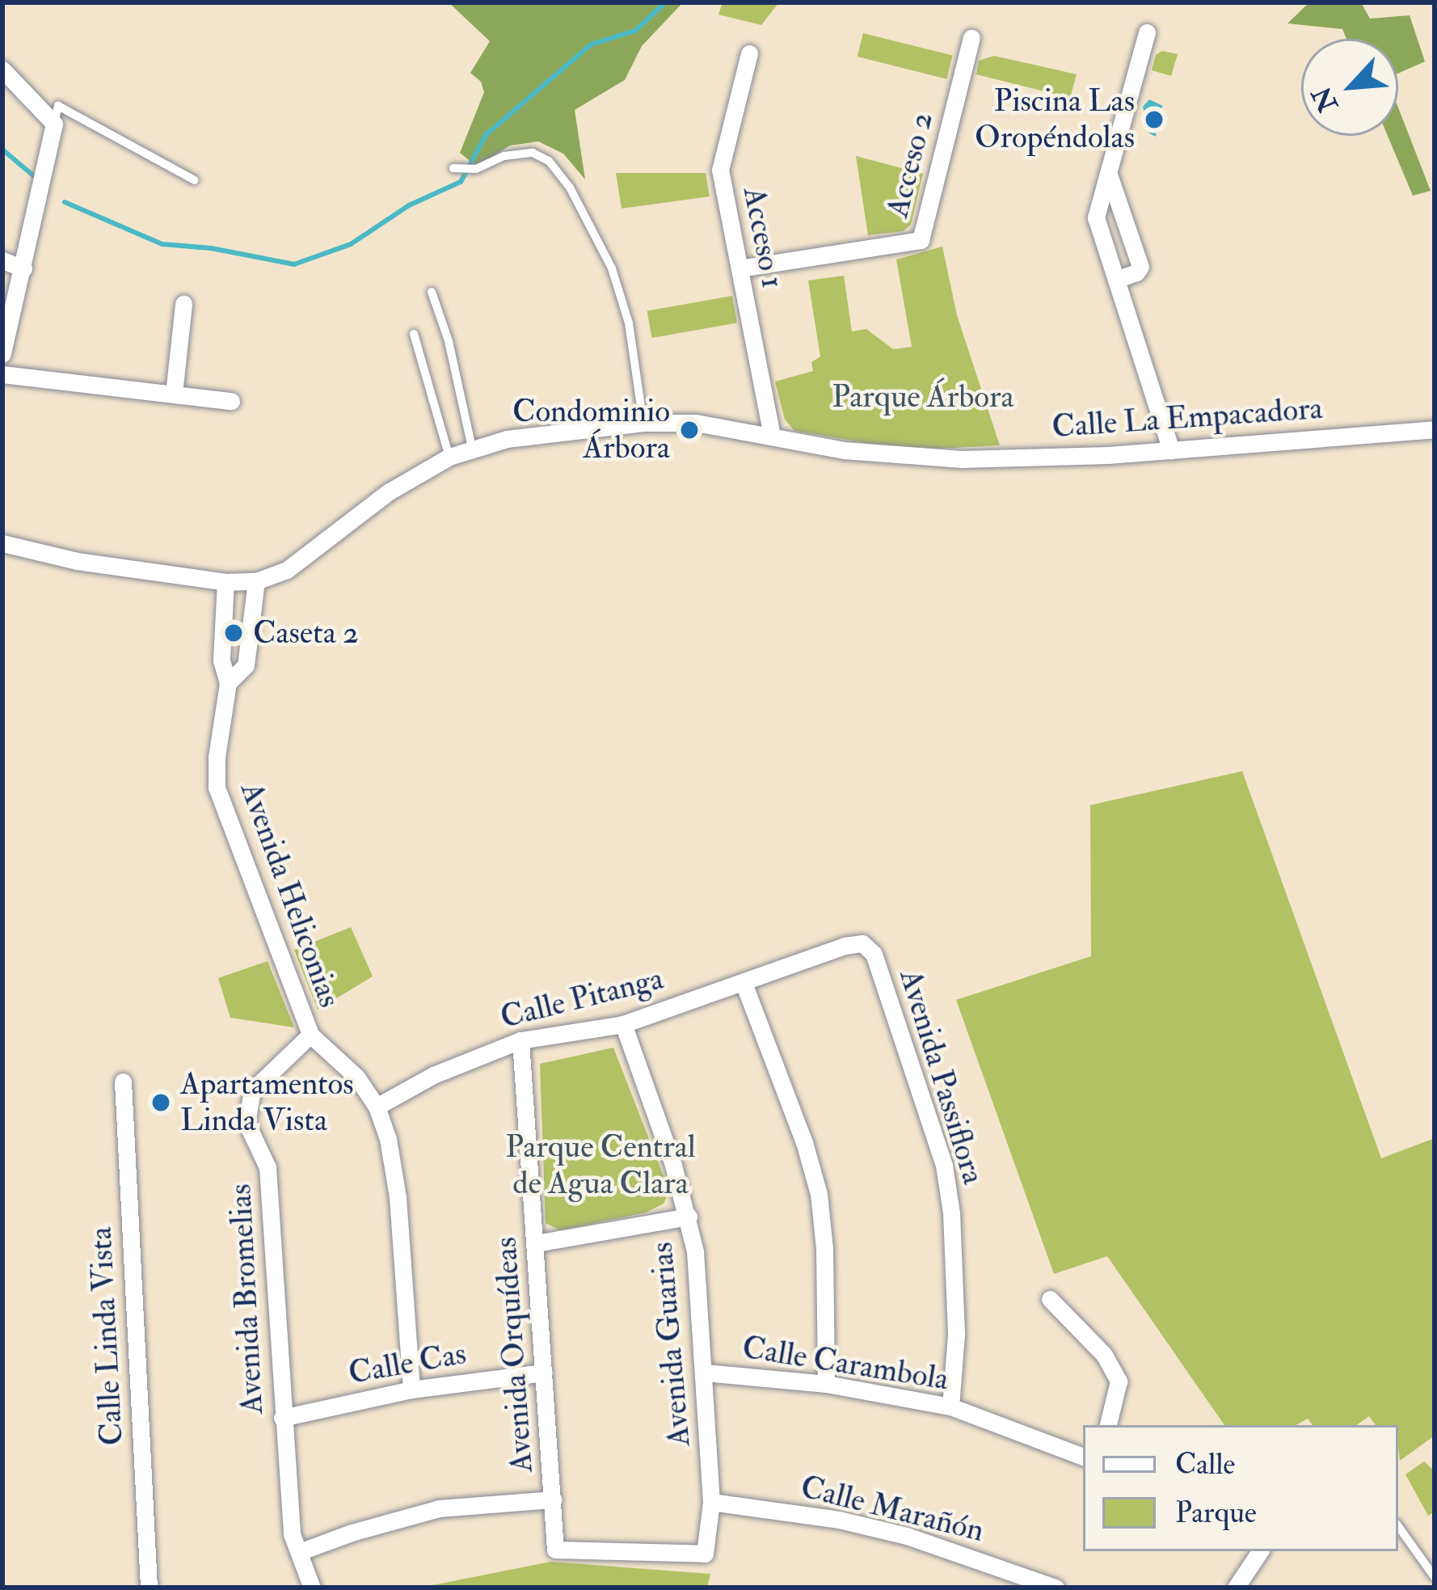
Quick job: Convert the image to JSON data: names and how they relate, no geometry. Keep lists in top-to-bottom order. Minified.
{"streets":{"street":["Acceso 2","Acceso 1","Calle La Empacadora","Avenida Heliconias","Calle Pitanga","Avenida Passiflora","Avenida Bromelias","Calle Linda Vista","Avenida Guarias","Avenida Orquídeas","Calle Cas","Calle Carambola","Calle Marañón"]},"crossings":[["Acceso 2","Acceso 1"],["Acceso 1","Calle La Empacadora"],["Calle La Empacadora","Avenida Heliconias"],["Avenida Heliconias","Calle Pitanga"],["Avenida Heliconias","Avenida Bromelias"],["Avenida Heliconias","Calle Cas"],["Calle Pitanga","Avenida Passiflora"],["Calle Pitanga","Avenida Guarias"],["Calle Pitanga","Avenida Orquídeas"],["Avenida Passiflora","Calle Carambola"],["Avenida Bromelias","Calle Cas"],["Avenida Guarias","Avenida Orquídeas"],["Avenida Guarias","Calle Carambola"],["Avenida Guarias","Calle Marañón"],["Avenida Orquídeas","Calle Cas"]],"parks":["Parque Árbora","Parque Central de Agua Clara"],"places":["Piscina Las Oropéndolas","Condominio Árbora","Caseta 2","Apartamentos Linda Vista"],"legend":["Calle","Parque"],"north":"bottom left"}
